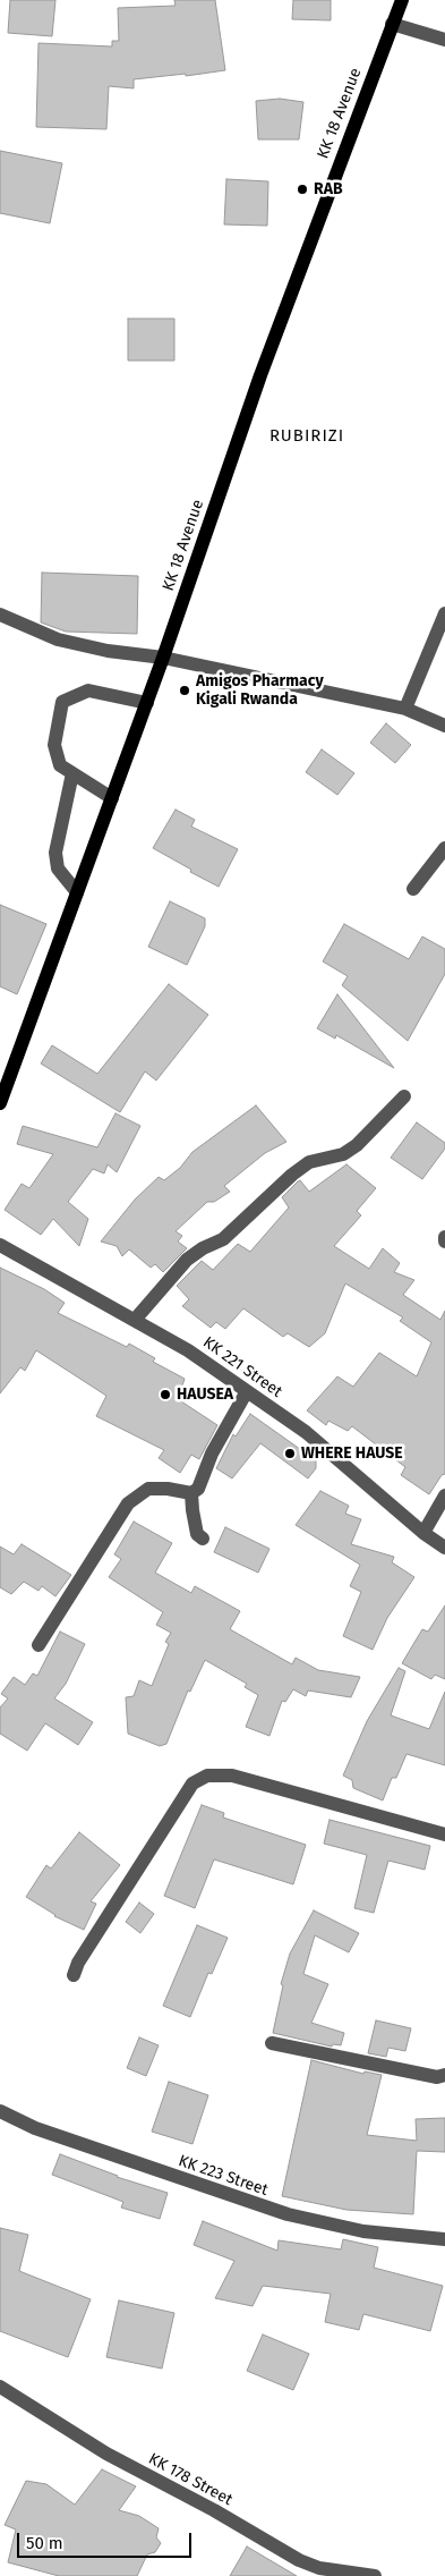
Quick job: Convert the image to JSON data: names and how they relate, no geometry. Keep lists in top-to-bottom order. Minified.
{"streets":{"main road":["KK 18 Avenue"],"street":["KK 221 Street","KK 223 Street","KK 178 Street"]},"districts":["RUBIRIZI"],"places":["RAB","Amigos Pharmacy Kigali Rwanda","HAUSEA","WHERE HAUSE"],"scale_bar":"50 m"}
